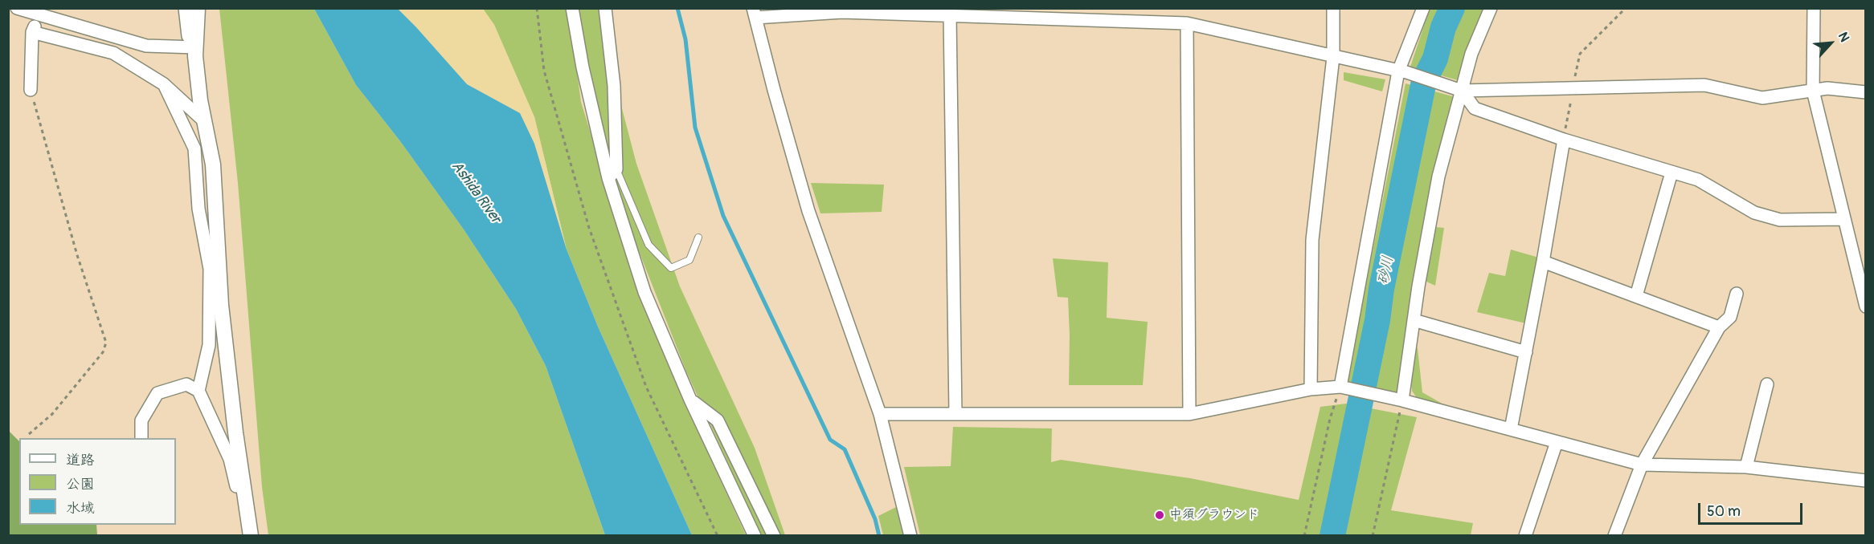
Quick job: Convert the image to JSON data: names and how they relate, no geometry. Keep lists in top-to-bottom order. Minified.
{"water":["Ashida River","砂川"],"places":["中須グラウンド"],"legend":["道路","公園","水域"],"scale_bar":"50 m","north":"top right"}
